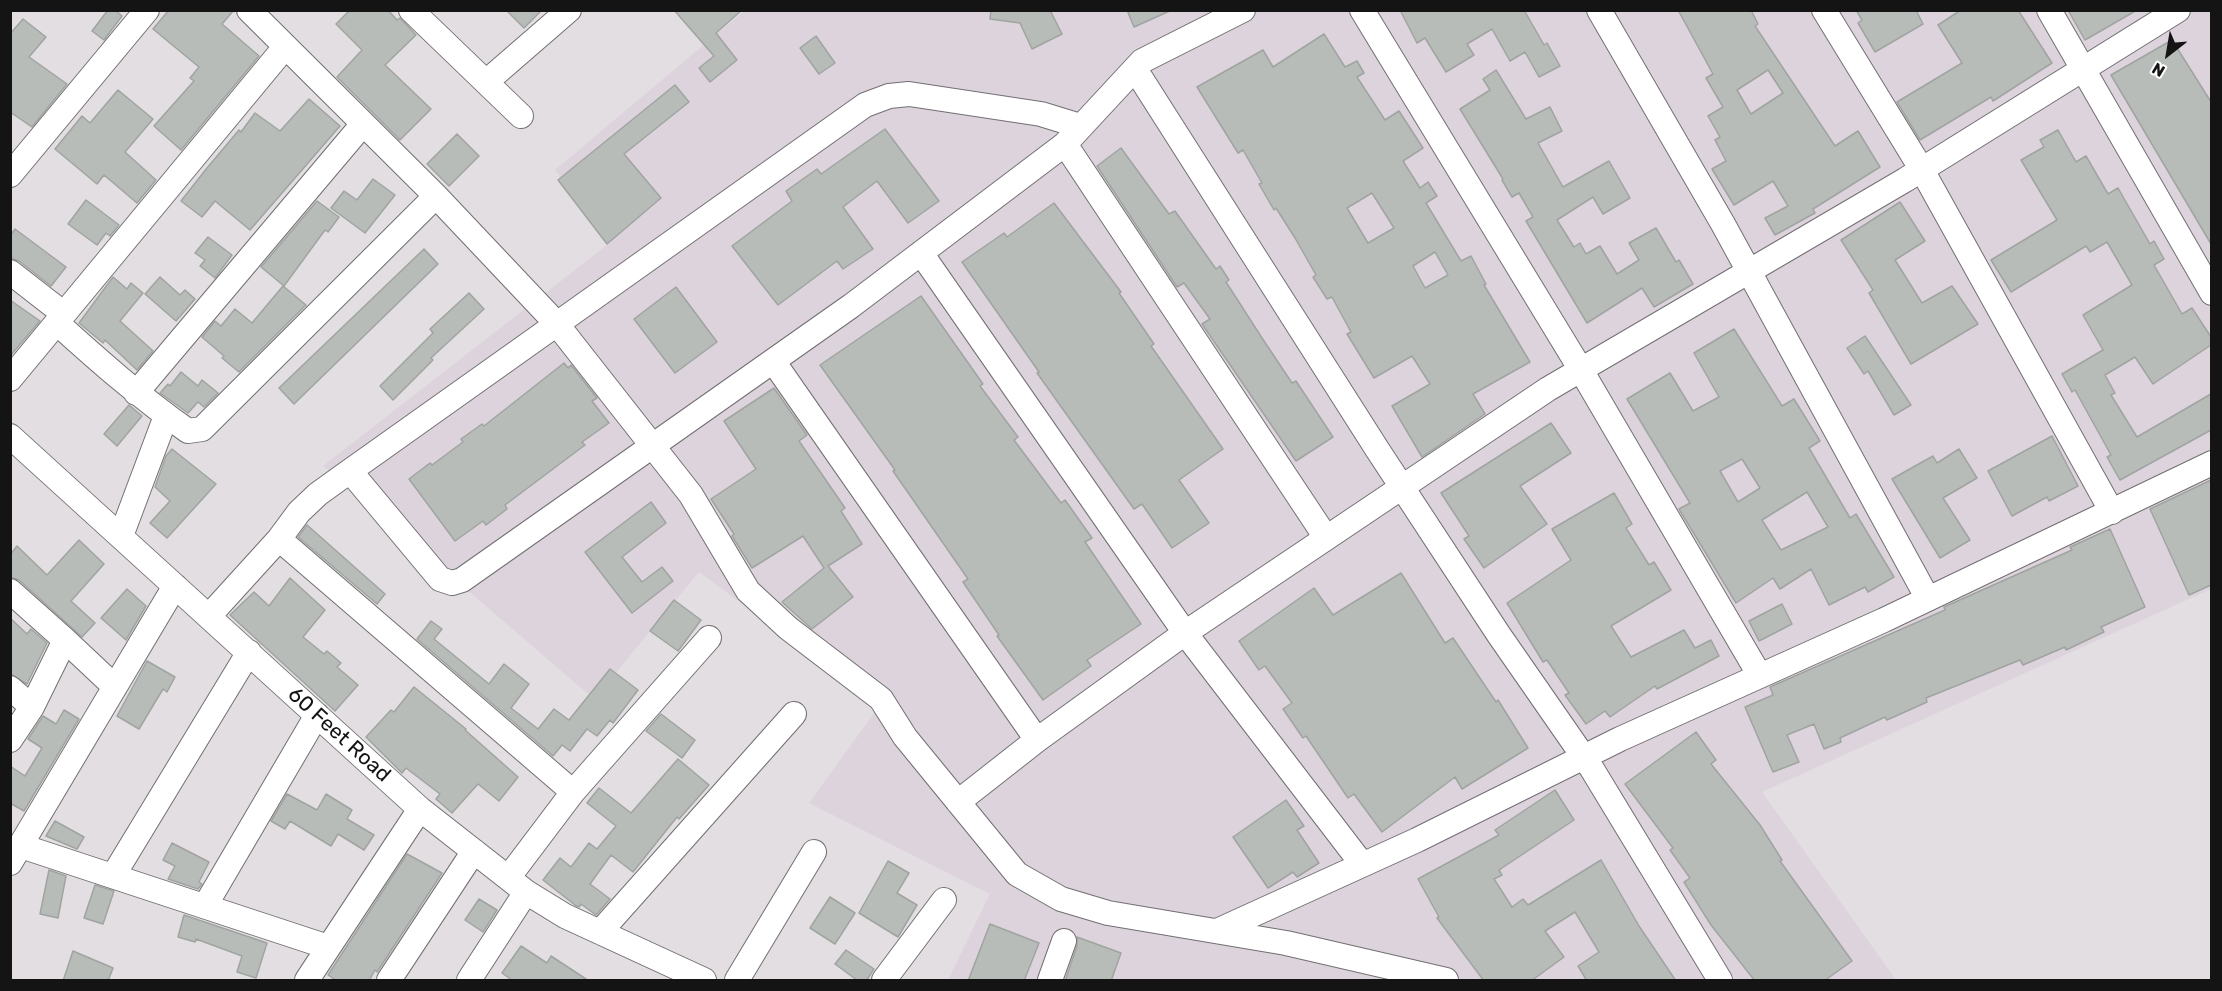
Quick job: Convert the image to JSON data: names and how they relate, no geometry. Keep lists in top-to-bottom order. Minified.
{"streets":{"street":["60 Feet Road"]},"north":"bottom left"}
